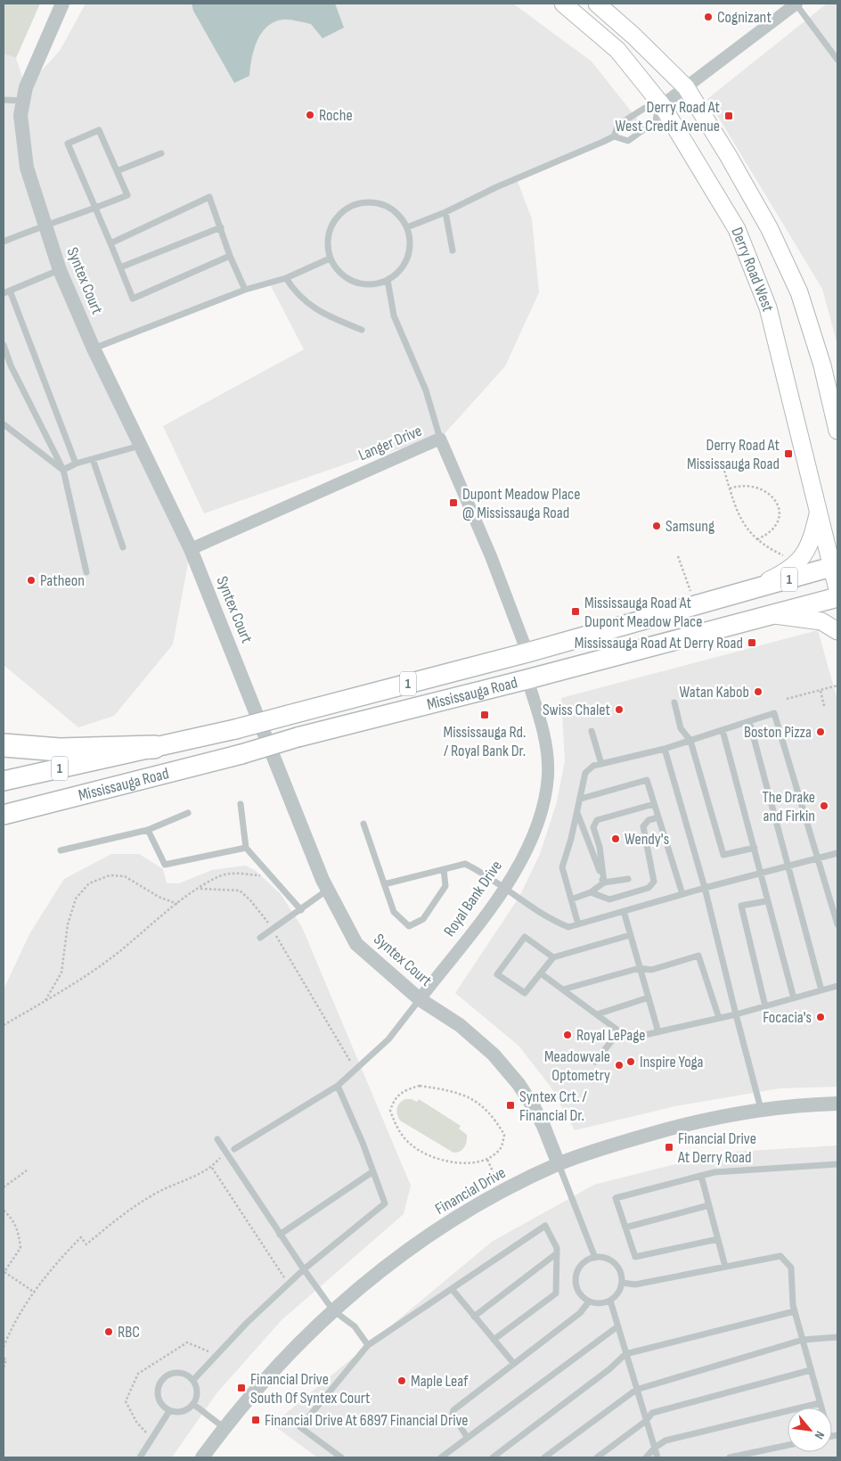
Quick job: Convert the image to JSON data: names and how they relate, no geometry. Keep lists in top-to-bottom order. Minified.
{"streets":{"main road":["Derry Road West","1","Mississauga Road"],"street":["Syntex Court","Langer Drive","Royal Bank Drive","Financial Drive"]},"crossings":[["Derry Road West","Mississauga Road"],["Syntex Court","Langer Drive"],["Syntex Court","Royal Bank Drive"],["Syntex Court","Financial Drive"],["Langer Drive","Mississauga Road"],["Mississauga Road","Royal Bank Drive"]],"places":{"other":["Cognizant","Roche","Samsung","Patheon","Watan Kabob","Swiss Chalet","Boston Pizza","The Drake and Firkin","Wendy's","Focacia's","Royal LePage","Inspire Yoga","Meadowvale Optometry","RBC","Maple Leaf"],"transit":["Derry Road At West Credit Avenue","Derry Road At Mississauga Road","Dupont Meadow Place @ Mississauga Road","Mississauga Road At Dupont Meadow Place","Mississauga Road At Derry Road","Mississauga Rd. / Royal Bank Dr.","Syntex Crt. / Financial Dr.","Financial Drive At Derry Road","Financial Drive South Of Syntex Court","Financial Drive At 6897 Financial Drive"]},"north":"bottom right"}
